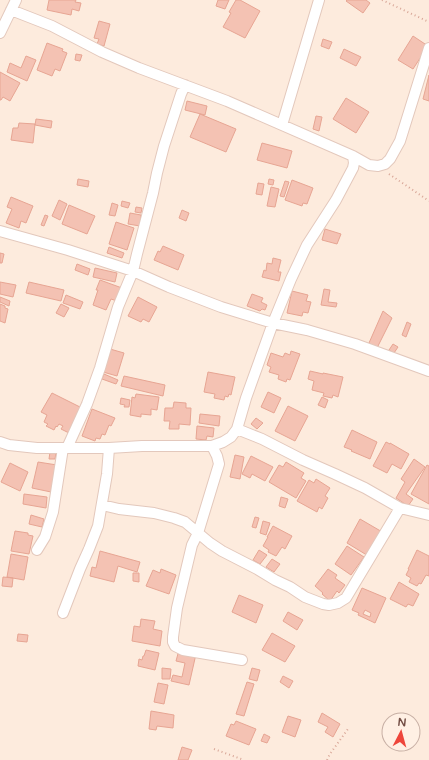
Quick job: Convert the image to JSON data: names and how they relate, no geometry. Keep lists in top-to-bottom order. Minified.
{"north":"top"}
